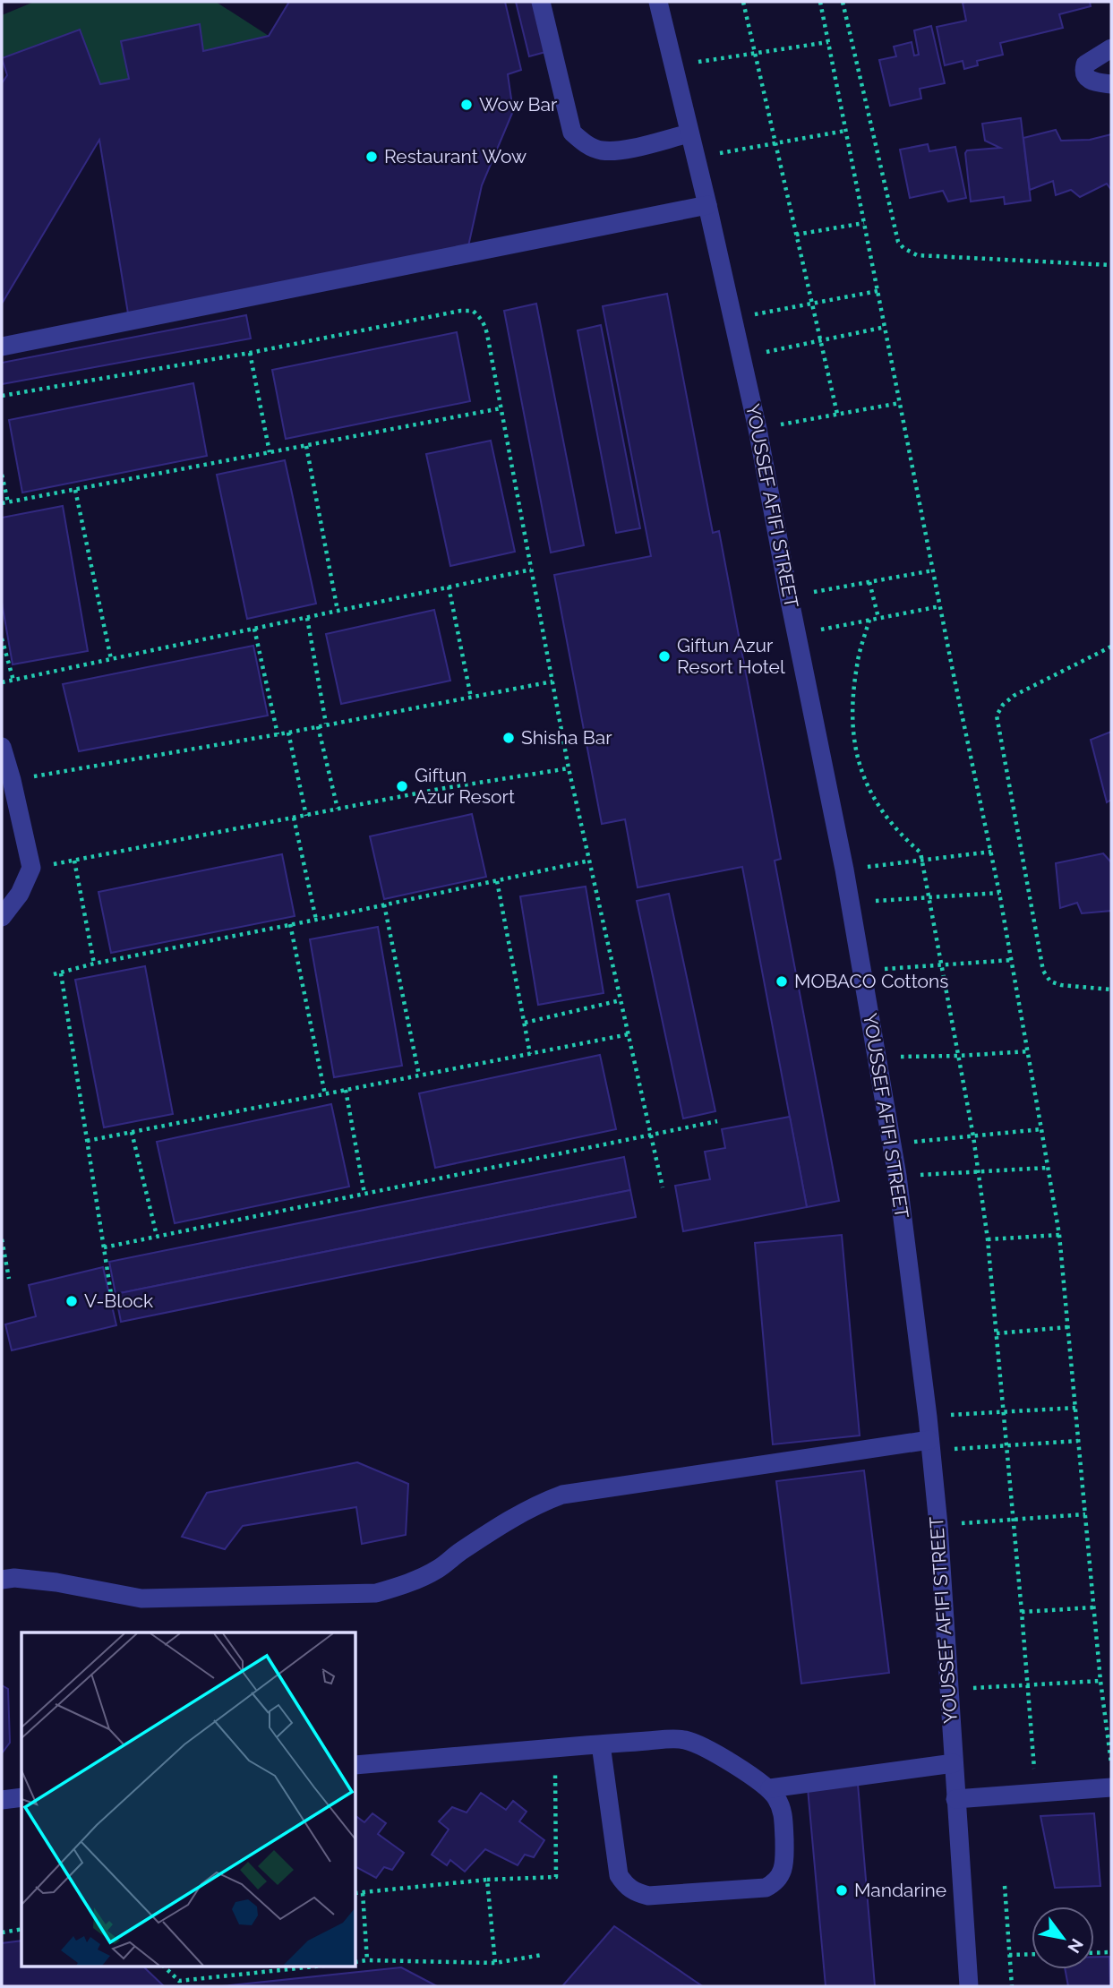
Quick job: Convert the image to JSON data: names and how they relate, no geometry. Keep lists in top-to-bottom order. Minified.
{"streets":{"street":["YOUSSEF AFIFI STREET"]},"places":["Wow Bar","Restaurant Wow","Giftun Azur Resort Hotel","Shisha Bar","Giftun Azur Resort","MOBACO Cottons","V-Block","Mandarine"],"north":"bottom right"}
